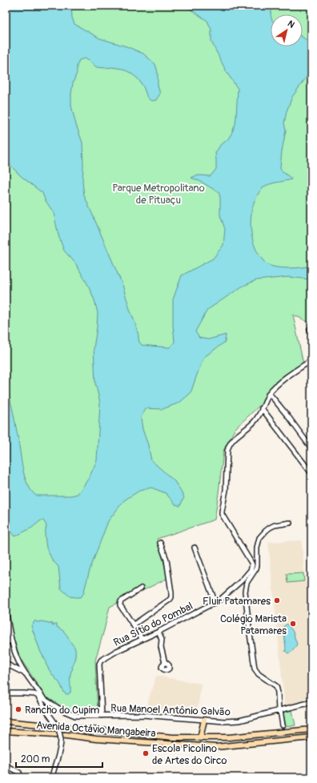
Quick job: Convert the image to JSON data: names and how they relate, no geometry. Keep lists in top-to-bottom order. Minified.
{"streets":{"main road":["Avenida Octávio Mangabeira"],"street":["Rua Sítio do Pombal","Rua Manoel Antônio Galvão"]},"crossings":[["Rua Sítio do Pombal","Rua Manoel Antônio Galvão"]],"parks":["Parque Metropolitano de Pituaçu"],"places":["Fluir Patamares","Colégio Marista Patamares","Rancho do Cupim","Escola Picolino de Artes do Circo"],"scale_bar":"200 m","north":"top right"}
